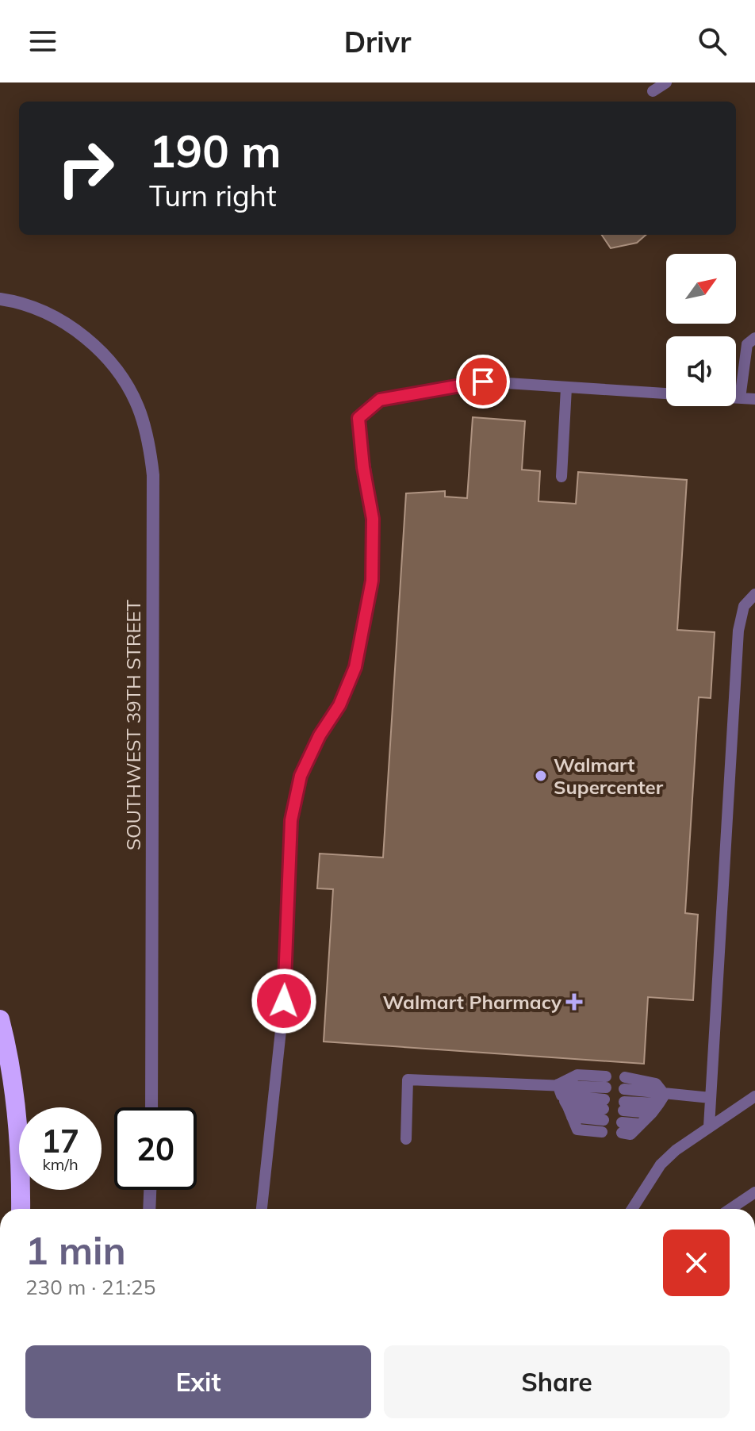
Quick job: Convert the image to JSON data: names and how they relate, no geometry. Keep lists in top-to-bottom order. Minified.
{"streets":{"street":["SOUTHWEST 39TH STREET"]},"places":{"other":["Walmart Supercenter"],"health":["Walmart Pharmacy"]},"north":"top right","page":{"header":"Drivr","turn":["190 m","Turn right"],"speed":"17 km/h","limit":"20","heading":["1 min","230 m · 21:25"],"buttons":["Exit","Share"]}}
